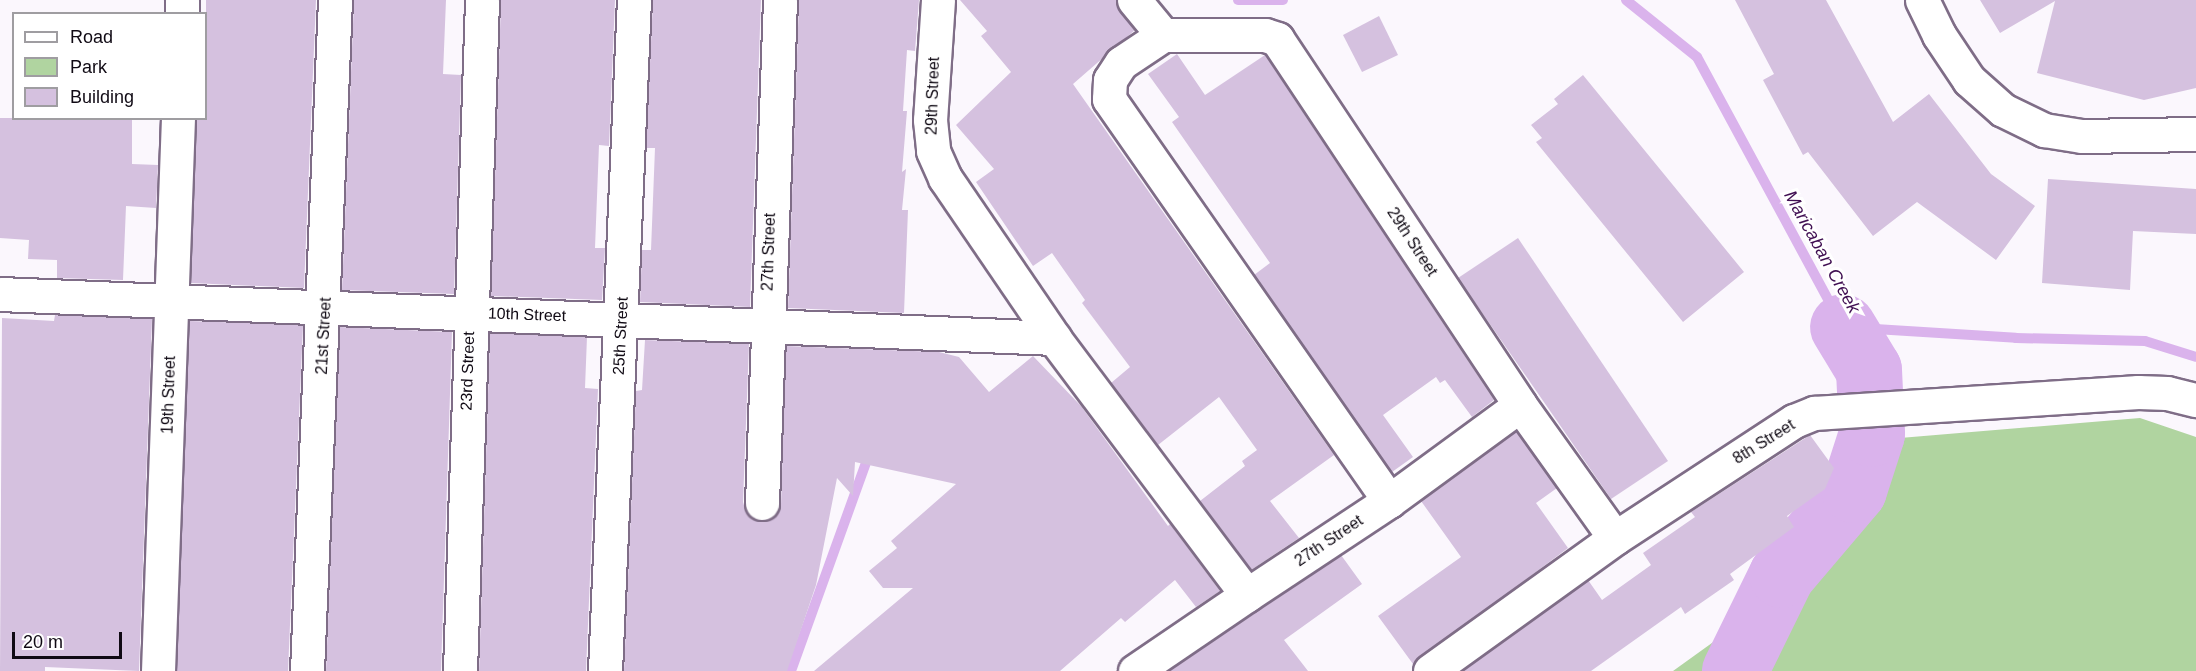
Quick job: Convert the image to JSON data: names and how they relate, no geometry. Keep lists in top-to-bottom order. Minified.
{"streets":{"street":["29th Street","27th Street","10th Street","21st Street","25th Street","23rd Street","19th Street","8th Street"]},"crossings":[["29th Street","27th Street"],["29th Street","10th Street"],["29th Street","8th Street"],["27th Street","10th Street"],["10th Street","21st Street"],["10th Street","25th Street"],["10th Street","23rd Street"],["10th Street","19th Street"]],"water":["Maricaban Creek"],"legend":["Road","Park","Building"],"scale_bar":"20 m"}
